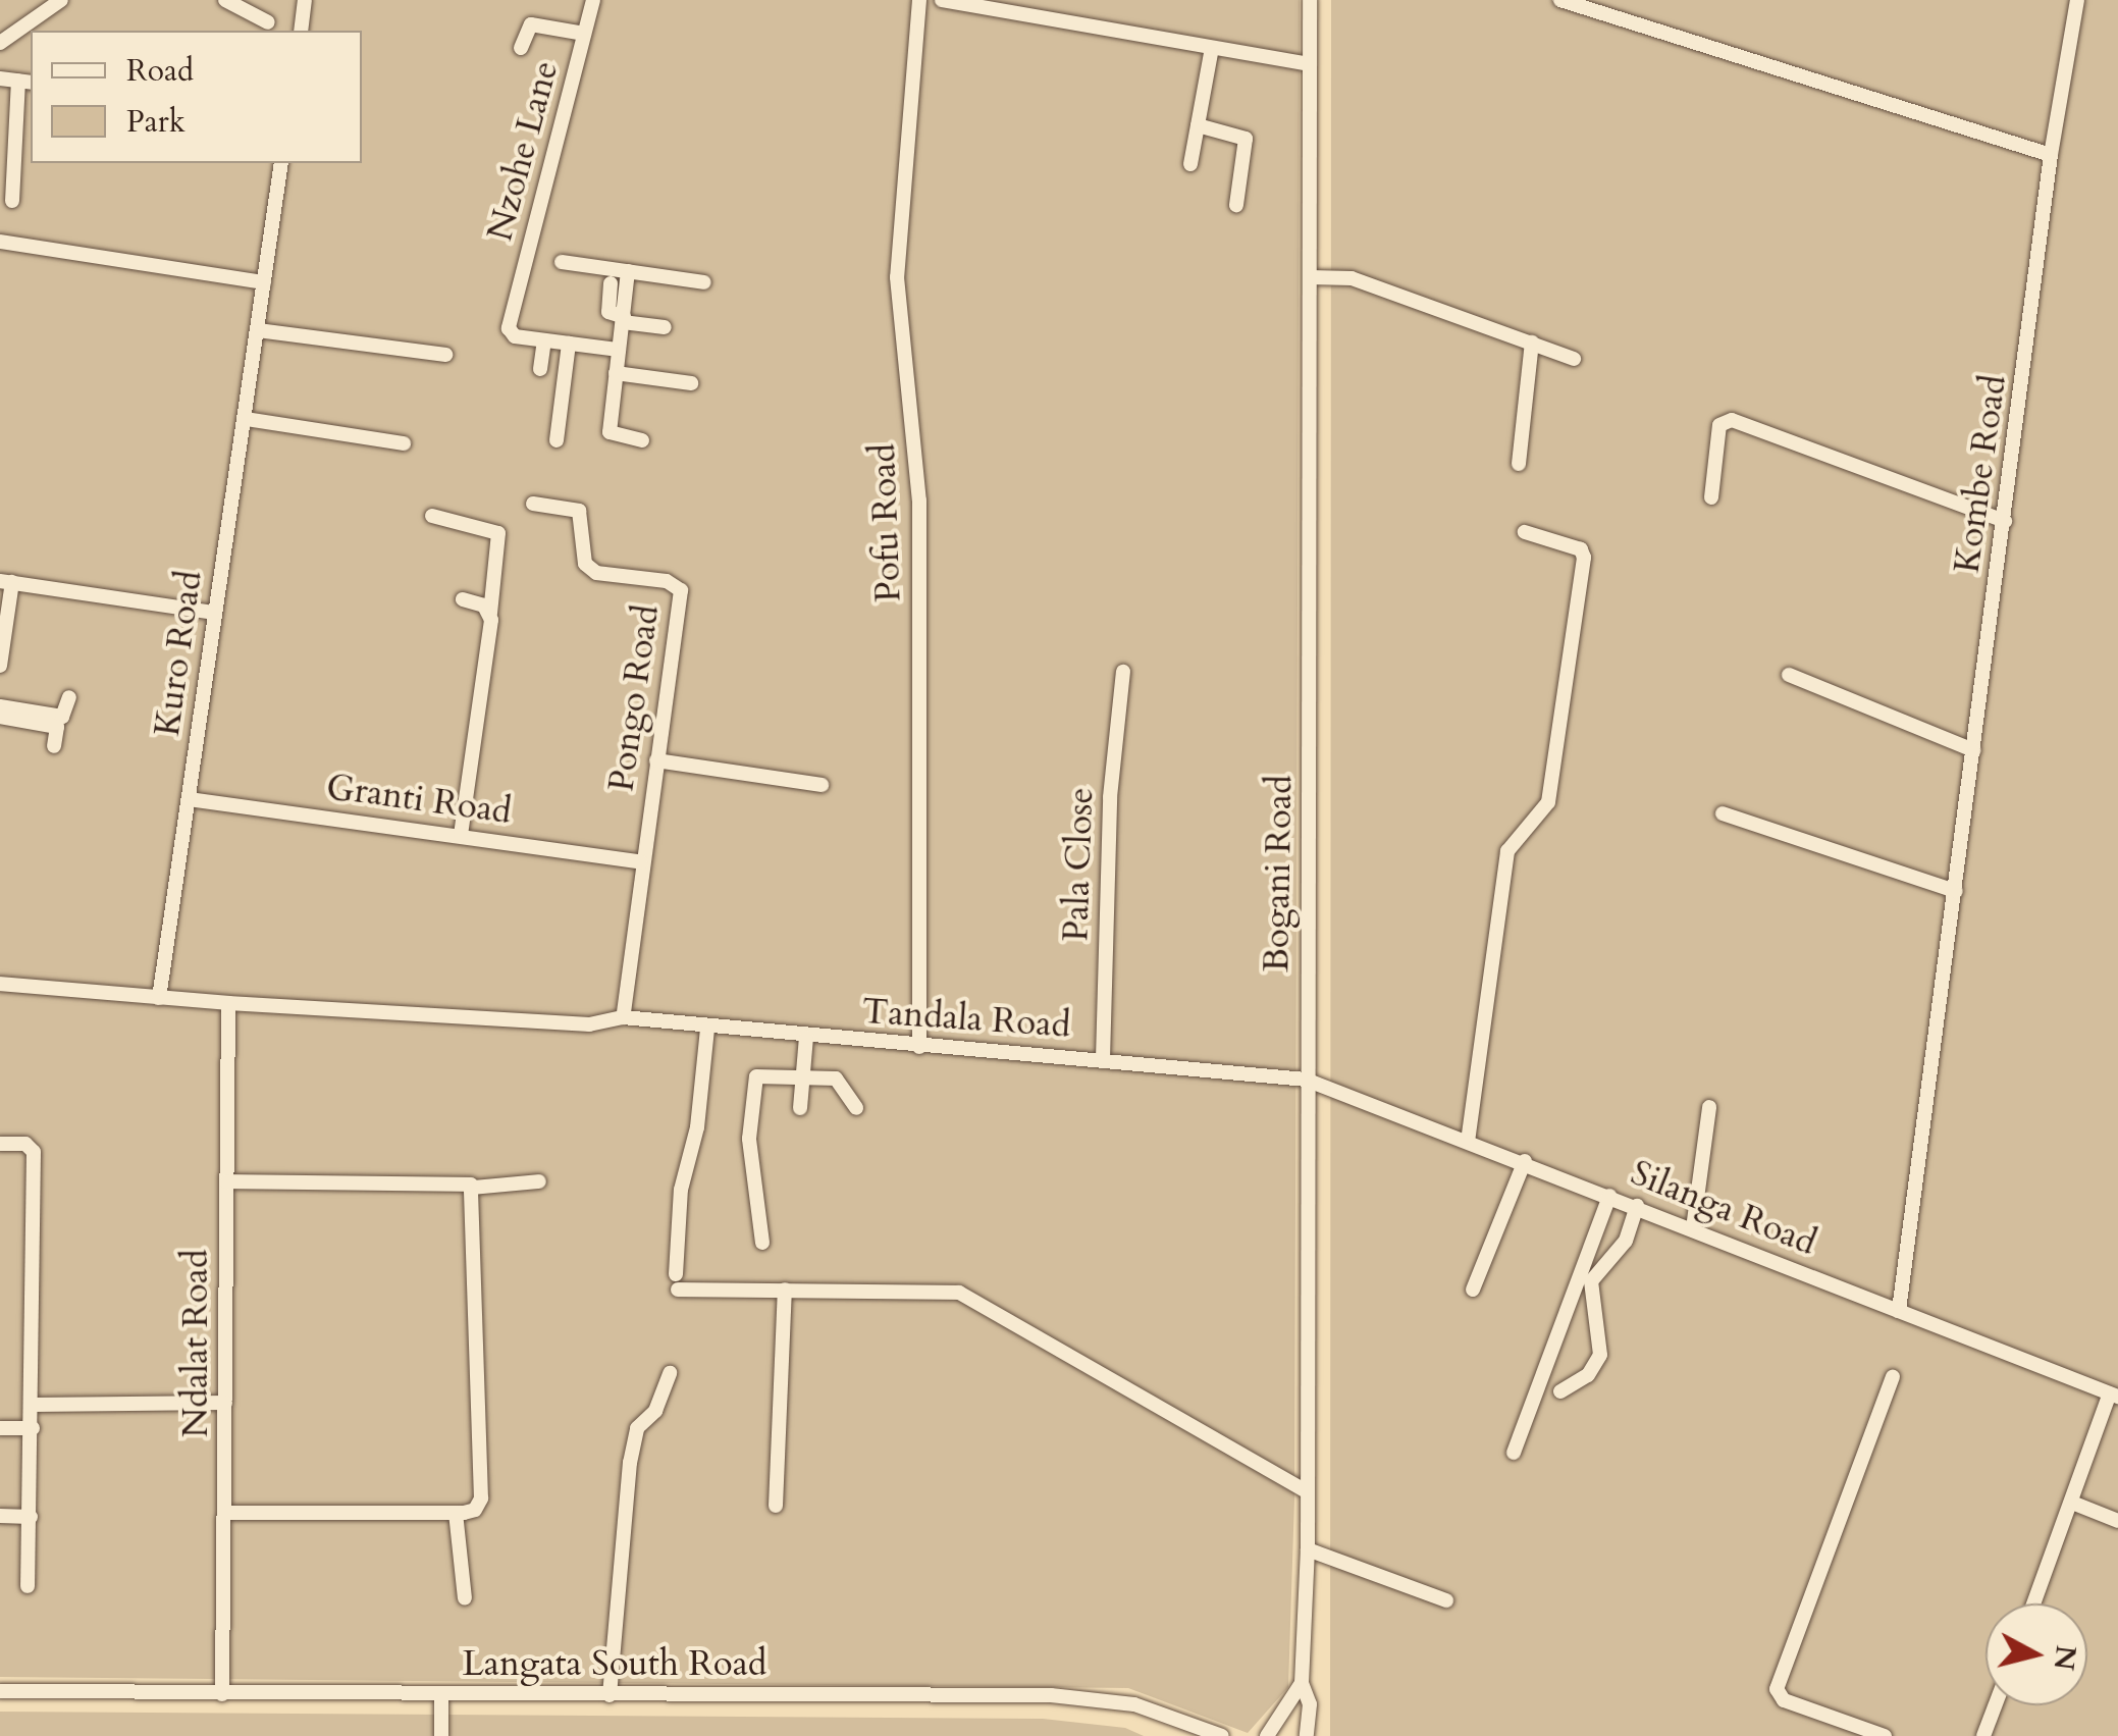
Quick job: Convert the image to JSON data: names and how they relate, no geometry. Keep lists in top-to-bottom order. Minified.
{"streets":{"street":["Nzohe Lane","Kombe Road","Pofu Road","Kuro Road","Pongo Road","Granti Road","Pala Close","Bogani Road","Tandala Road","Silanga Road","Ndalat Road","Langata South Road"]},"crossings":[["Kombe Road","Silanga Road"],["Pofu Road","Tandala Road"],["Kuro Road","Granti Road"],["Kuro Road","Tandala Road"],["Pongo Road","Granti Road"],["Pongo Road","Tandala Road"],["Pala Close","Tandala Road"],["Bogani Road","Tandala Road"],["Bogani Road","Silanga Road"],["Tandala Road","Silanga Road"],["Tandala Road","Ndalat Road"],["Ndalat Road","Langata South Road"]],"legend":["Road","Park"],"north":"right"}
